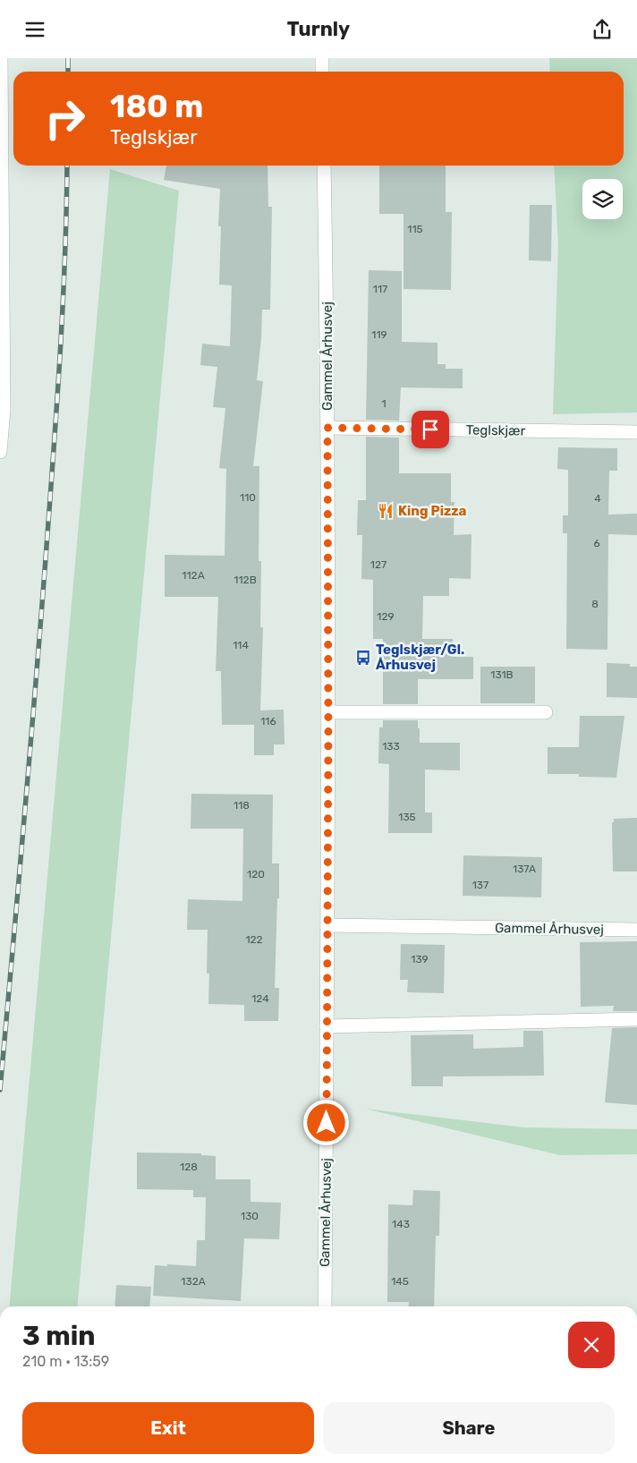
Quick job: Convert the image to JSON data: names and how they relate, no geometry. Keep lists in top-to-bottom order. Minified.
{"streets":{"street":["Gammel Århusvej","Teglskjær"]},"crossings":[["Gammel Århusvej","Teglskjær"]],"places":{"restaurant":["King Pizza"],"bus stop":["Teglskjær/Gl. Århusvej"]},"house_numbers":["115","117","119","1","110","4","6","127","112A","112B","8","129","114","131B","116","133","118","135","137A","120","137","122","139","124","128","130","143","132A","145"],"page":{"header":"Turnly","turn":["180 m","Teglskjær"],"heading":["3 min","210 m · 13:59"],"buttons":["Exit","Share"]}}
